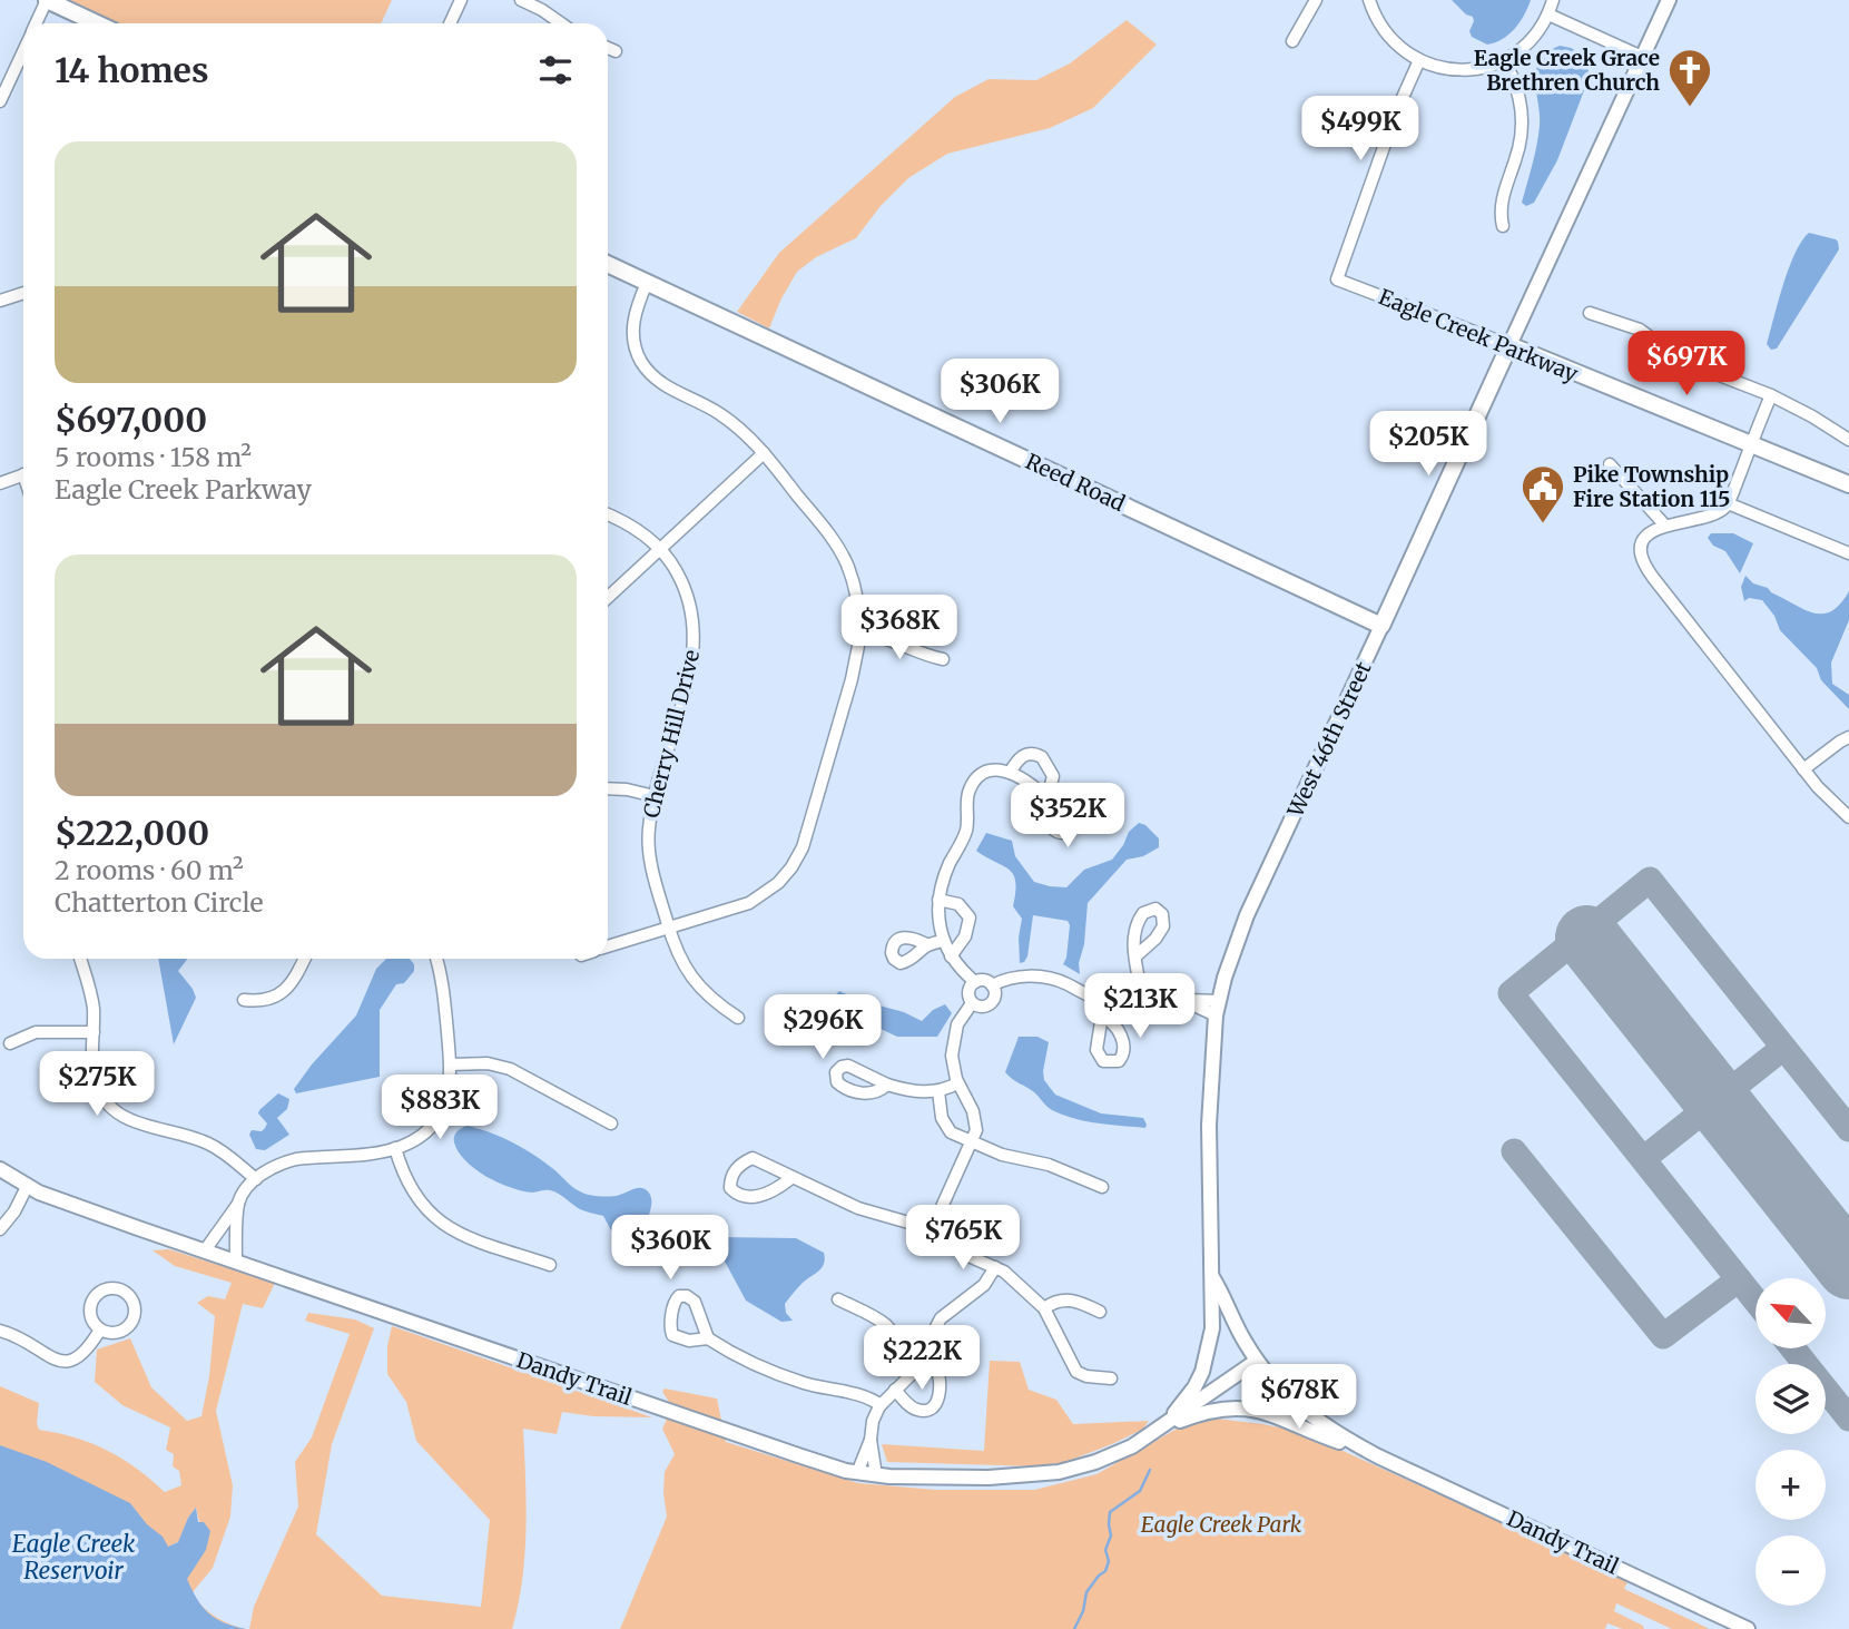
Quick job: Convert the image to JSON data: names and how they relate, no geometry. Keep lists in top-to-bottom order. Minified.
{"streets":{"main road":["Eagle Creek Parkway","Reed Road","West 46th Street"],"street":["Cherry Hill Drive","Dandy Trail"]},"crossings":[["Eagle Creek Parkway","West 46th Street"],["Reed Road","West 46th Street"],["West 46th Street","Dandy Trail"]],"water":["Eagle Creek Reservoir"],"parks":["Eagle Creek Park"],"places":{"church":["Eagle Creek Grace Brethren Church"],"public building":["Pike Township Fire Station 115"]},"north":"top left","page":{"heading":"14 homes","price":["$499K","$697K","$306K","$205K","$368K","$352K","$213K","$296K","$275K","$883K","$765K","$360K","$222K","$678K"],"list":[{"name":"$697,000","note":"5 rooms · 158 m² · Eagle Creek Parkway"},{"name":"$222,000","note":"2 rooms · 60 m² · Chatterton Circle"}],"map_buttons":["+","−"]}}
